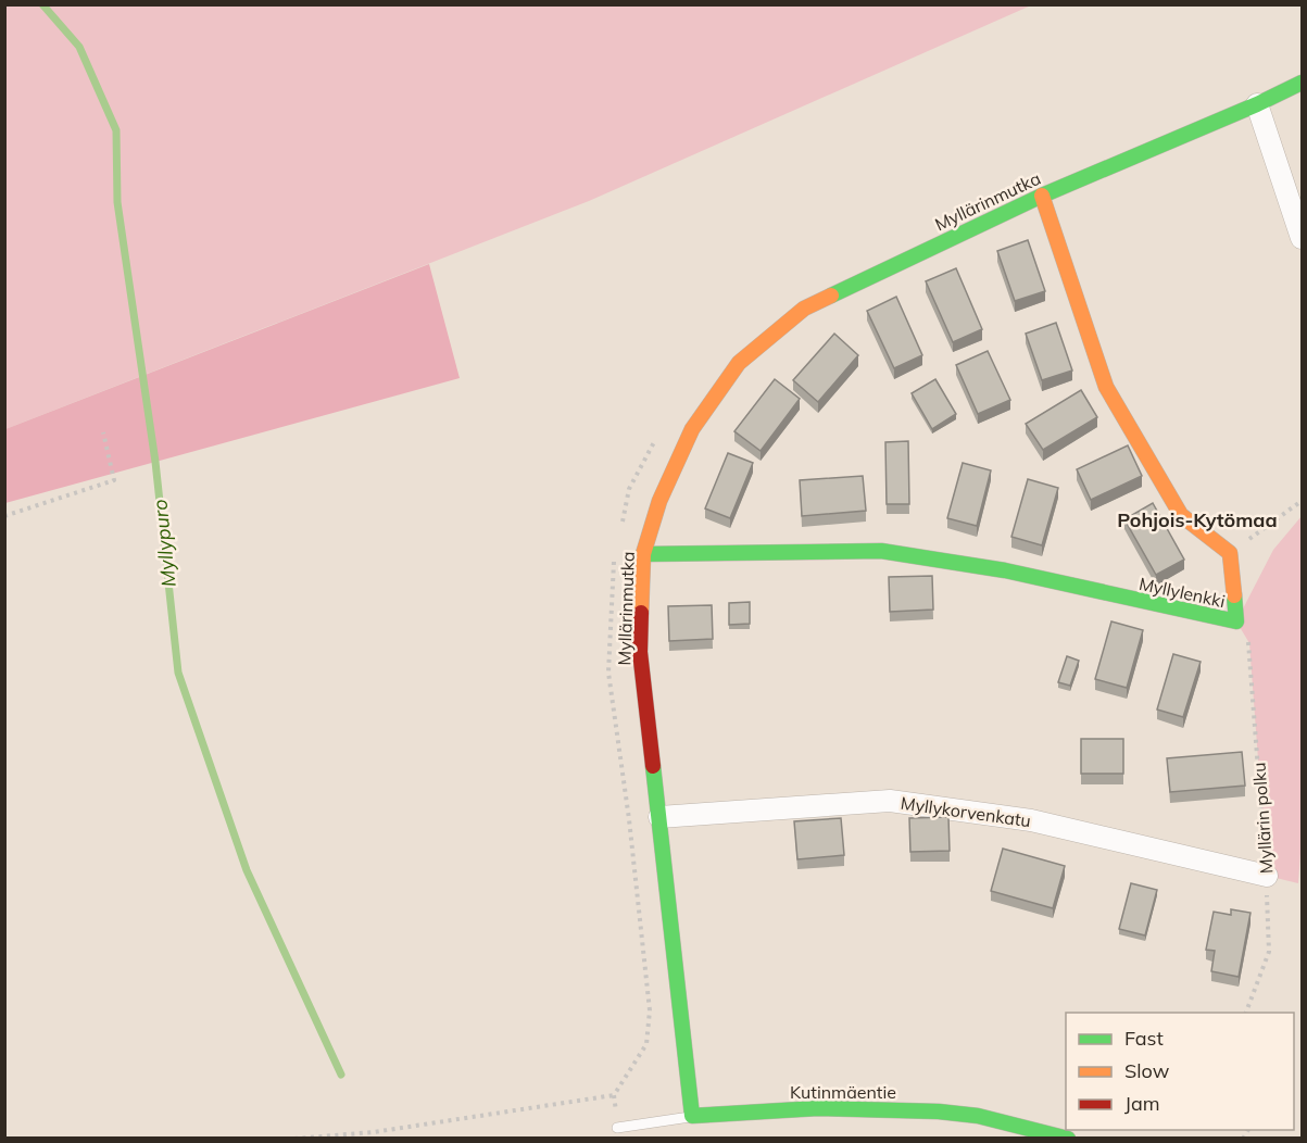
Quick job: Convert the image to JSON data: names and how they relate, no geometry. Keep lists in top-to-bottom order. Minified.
{"streets":{"street":["Myllärinmutka","Myllylenkki","Myllykorvenkatu","Kutinmäentie"],"path":["Myllärin polku"]},"crossings":[["Myllärinmutka","Myllylenkki"],["Myllärinmutka","Myllykorvenkatu"],["Myllärinmutka","Kutinmäentie"],["Myllylenkki","Myllärin polku"],["Myllykorvenkatu","Myllärin polku"]],"districts":["Pohjois-Kytömaa"],"water":["Myllypuro"],"legend":["Fast","Slow","Jam"]}
